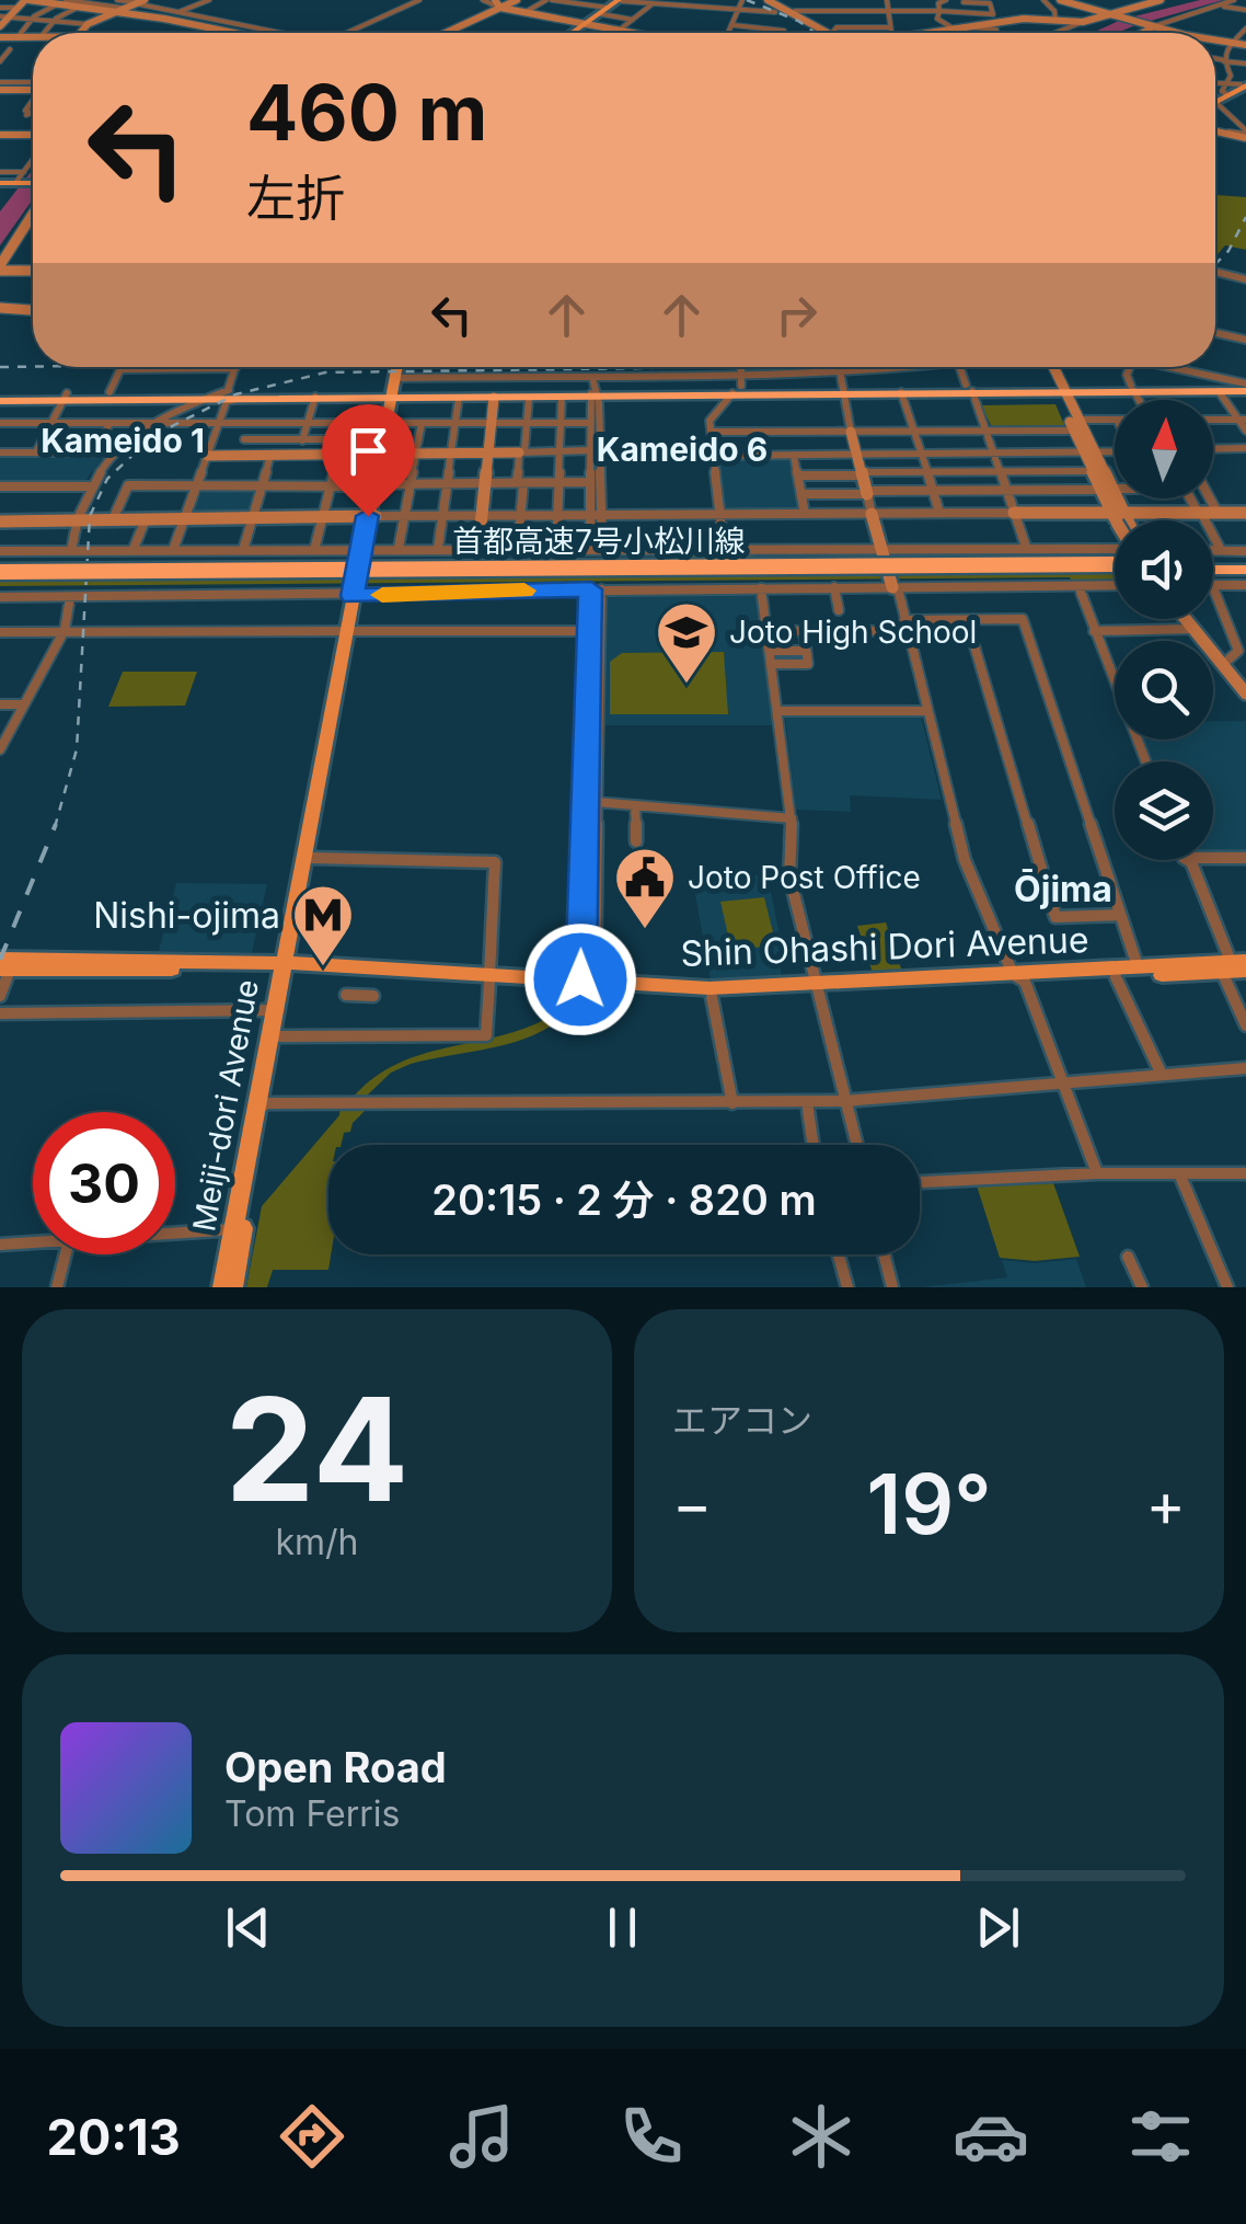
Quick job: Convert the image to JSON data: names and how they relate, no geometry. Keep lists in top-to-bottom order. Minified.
{"streets":{"highway":["首都高速7号小松川線"],"main road":["Shin Ohashi Dori Avenue","Meiji-dori Avenue"]},"crossings":[["Shin Ohashi Dori Avenue","Meiji-dori Avenue"]],"districts":["Kameido 1","Kameido 6","Ōjima"],"places":{"school or university":["Joto High School"],"public building":["Joto Post Office"],"metro station":["Nishi-ojima"]},"north":"top","page":{"turn":["460 m","左折"],"limit":"30","trip":"20:15 · 2 分 · 820 m","tile":[["24","km/h"],"エアコン"],"heat":["−","19°","+"],"song":["Open Road","Tom Ferris"],"tabs":"20:13"}}
